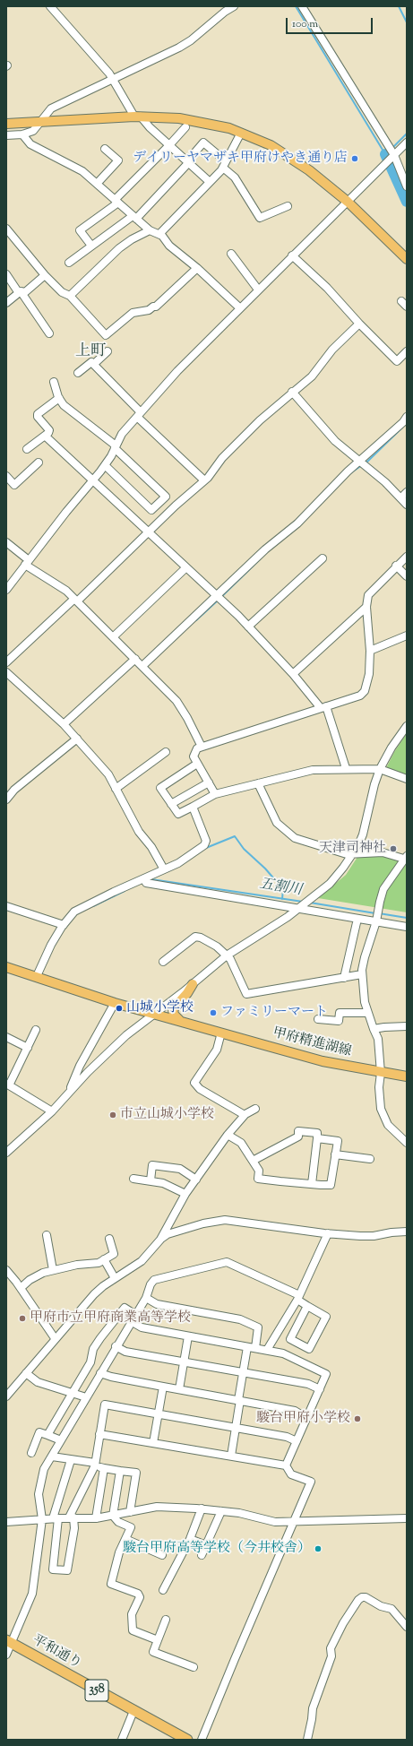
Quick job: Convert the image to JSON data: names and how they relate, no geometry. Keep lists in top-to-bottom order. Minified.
{"streets":{"highway":["平和通り","358"],"main road":["甲府精進湖線"]},"districts":["上町"],"water":["五割川"],"places":["デイリーヤマザキ甲府けやき通り店","天津司神社","山城小学校","ファミリーマート","市立山城小学校","甲府市立甲府商業高等学校","駿台甲府小学校","駿台甲府高等学校（今井校舎）"],"scale_bar":"100 m"}
